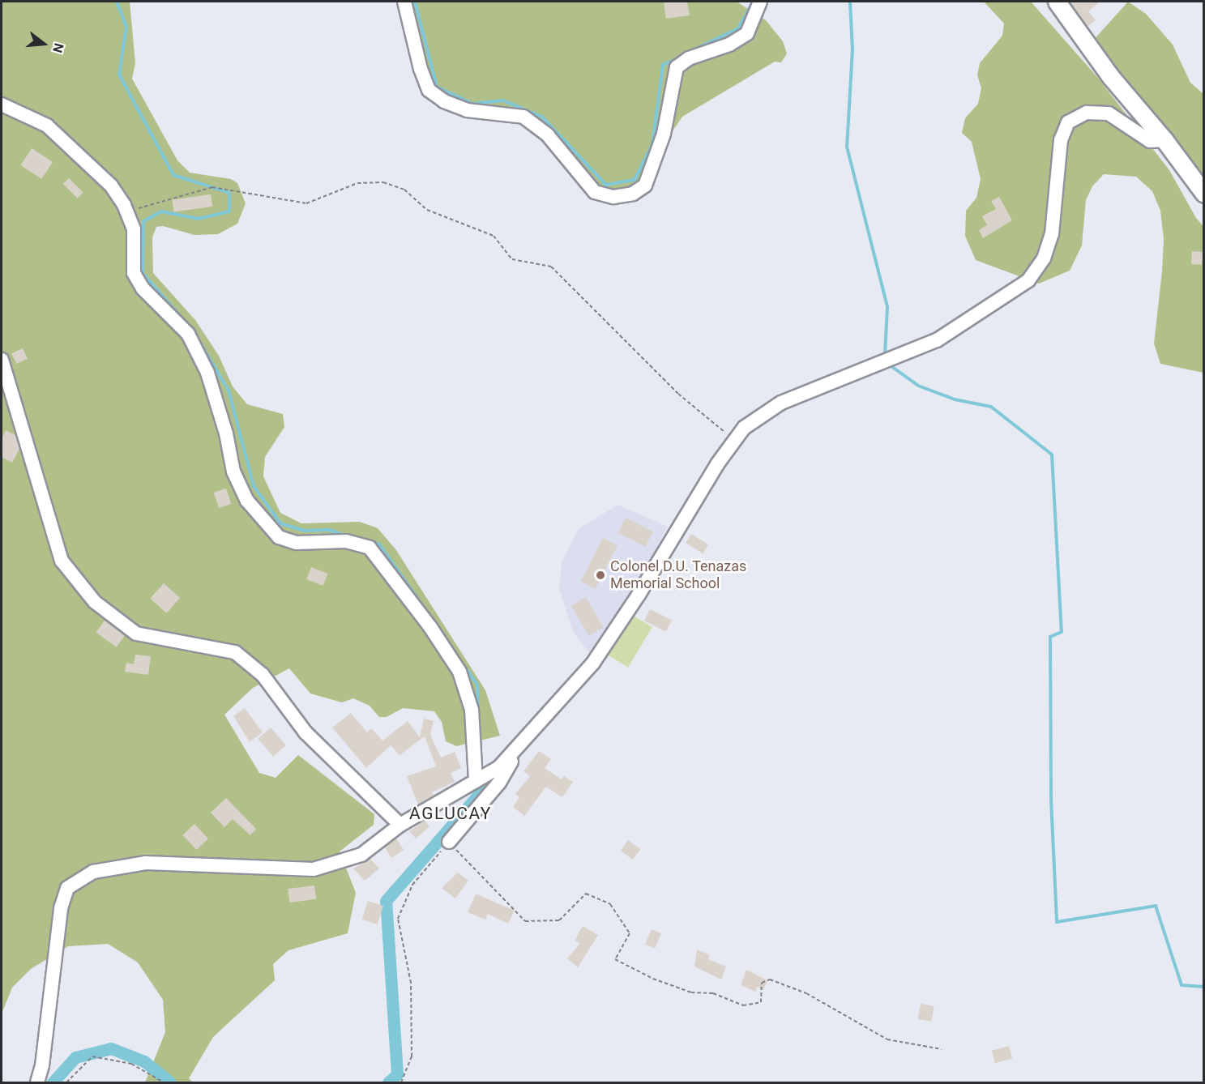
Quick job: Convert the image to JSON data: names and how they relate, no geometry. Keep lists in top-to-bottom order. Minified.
{"districts":["AGLUCAY"],"places":["Colonel D.U. Tenazas Memorial School"],"north":"right"}
